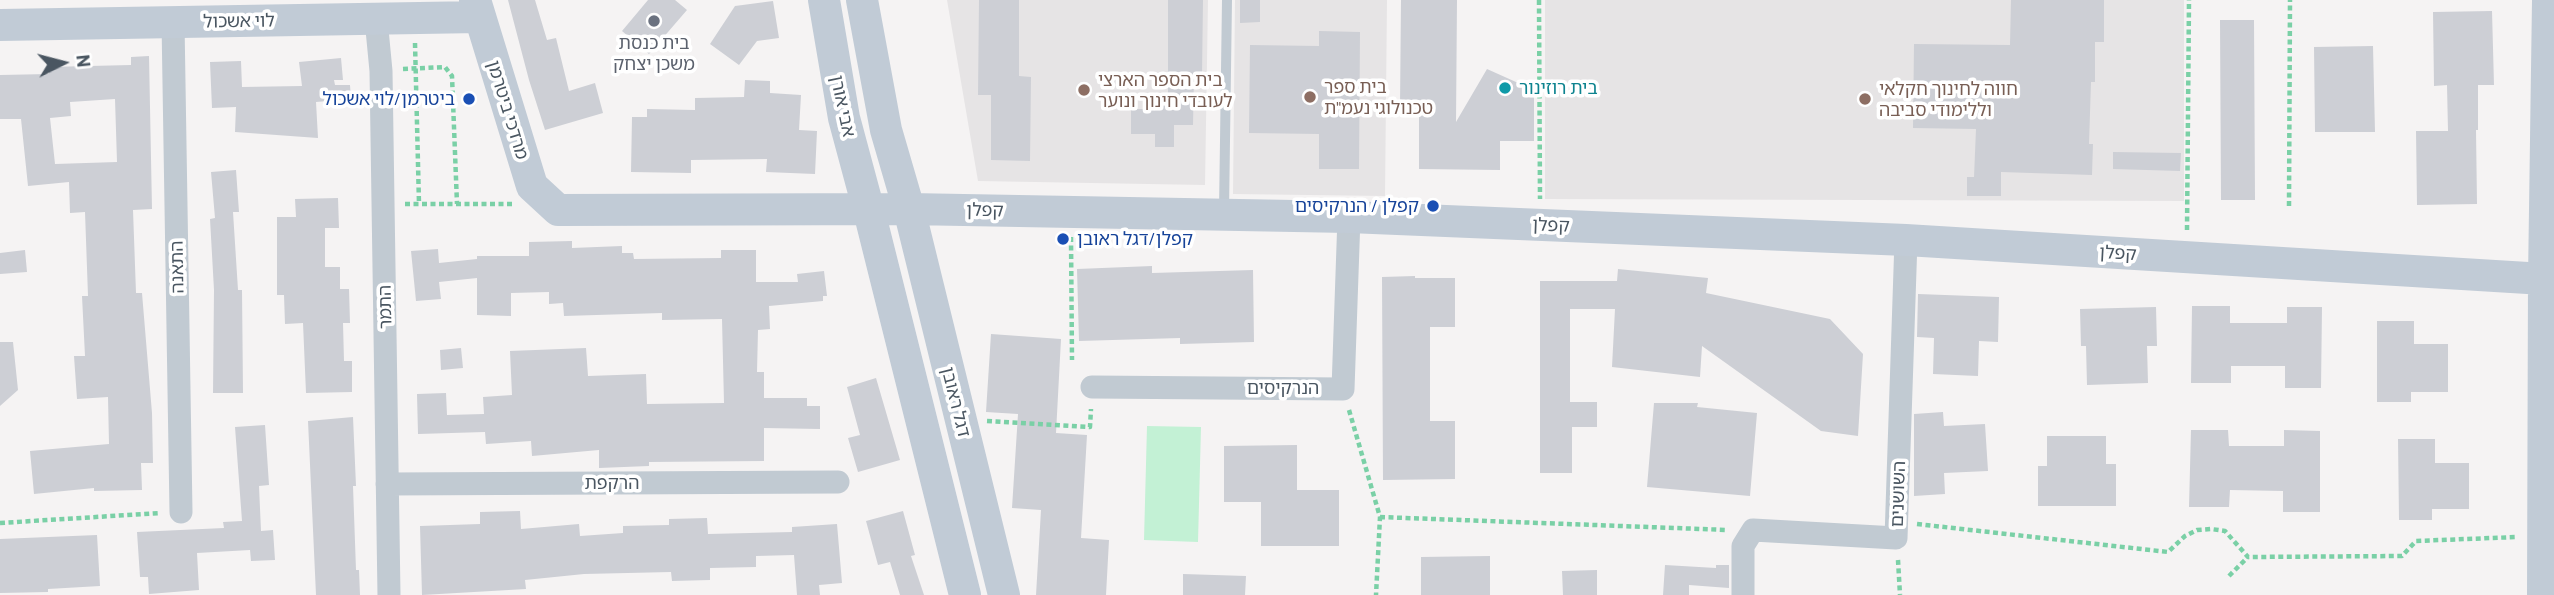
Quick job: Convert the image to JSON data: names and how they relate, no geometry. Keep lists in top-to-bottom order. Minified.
{"streets":{"street":["לוי אשכול","אבי אורן","מרדכי ביטרמן","קפלן","התאנה","התמר","הנרקיסים","דגל ראובן","הרקפת","השושנים"]},"crossings":[["לוי אשכול","מרדכי ביטרמן"],["לוי אשכול","התאנה"],["לוי אשכול","התמר"],["אבי אורן","קפלן"],["מרדכי ביטרמן","קפלן"],["קפלן","הנרקיסים"],["קפלן","דגל ראובן"],["קפלן","השושנים"],["התמר","הרקפת"]],"places":["בית כנסת משכן יצחק","בית רוזינור","בית הספר הארצי לעובדי חינוך ונוער","בית ספר טכנולוגי נעמ\"ת","ביטרמן/לוי אשכול","חווה לחינוך חקלאי וללימודי סביבה","קפלן / הנרקיסים","קפלן/דגל ראובן"],"north":"right"}
